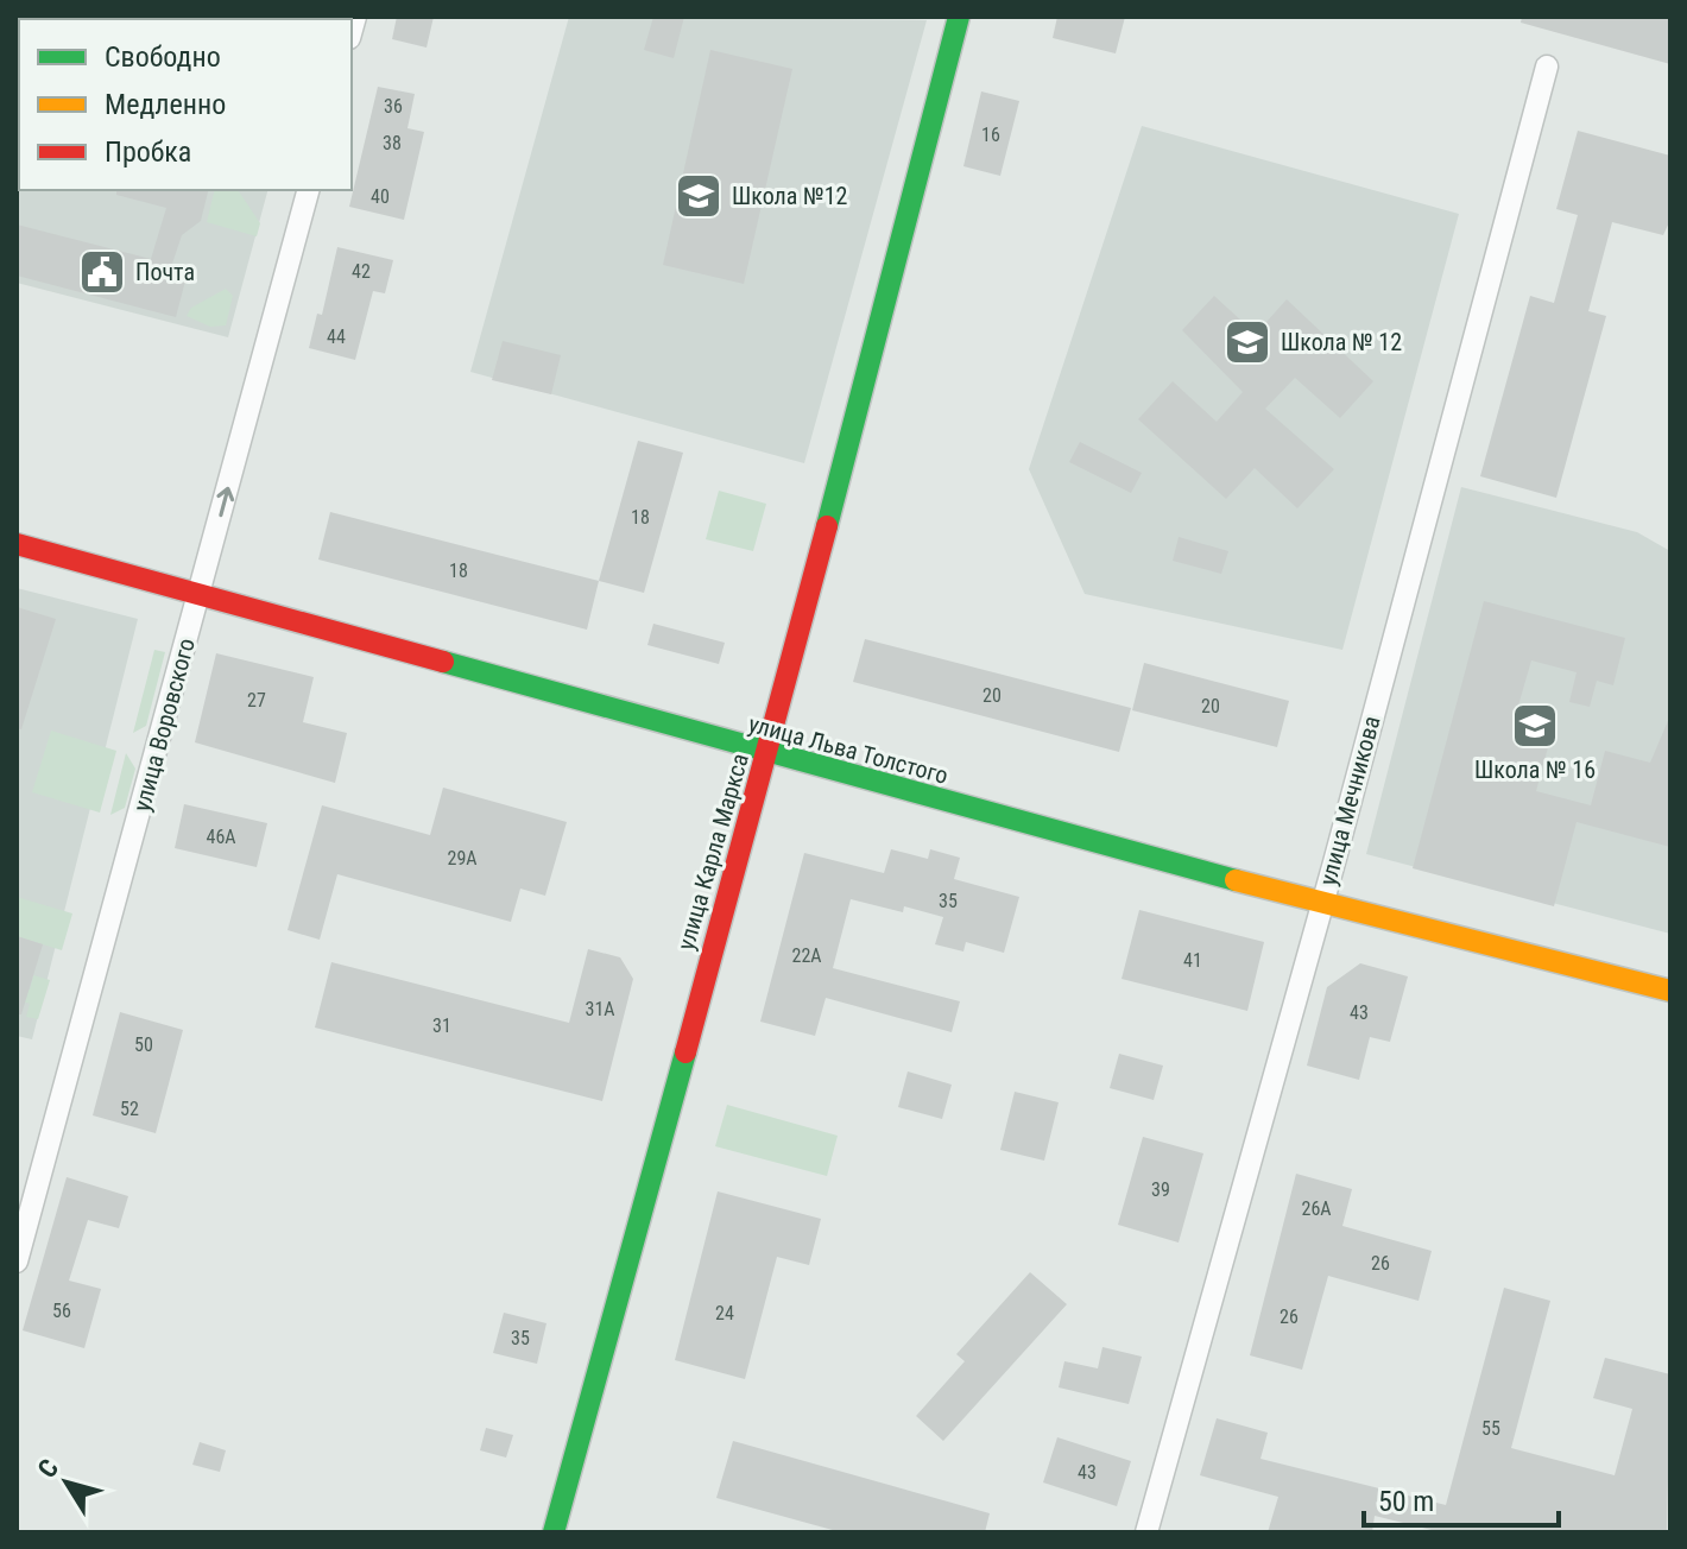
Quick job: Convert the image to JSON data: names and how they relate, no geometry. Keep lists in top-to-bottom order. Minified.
{"streets":{"street":["улица Воровского","улица Льва Толстого","улица Мечникова","улица Карла Маркса"]},"crossings":[["улица Воровского","улица Льва Толстого"],["улица Льва Толстого","улица Мечникова"],["улица Льва Толстого","улица Карла Маркса"]],"one_way":["улица Воровского"],"places":{"school or university":["Школа №12","Школа № 12","Школа № 16"],"public building":["Почта"]},"house_numbers":["36","16","38","40","42","44","18","18","20","27","20","46А","29А","35","22А","41","31А","43","31","50","52","39","26А","26","56","24","26","35","55","43"],"legend":["Свободно","Медленно","Пробка"],"scale_bar":"50 m","north":"top left"}
